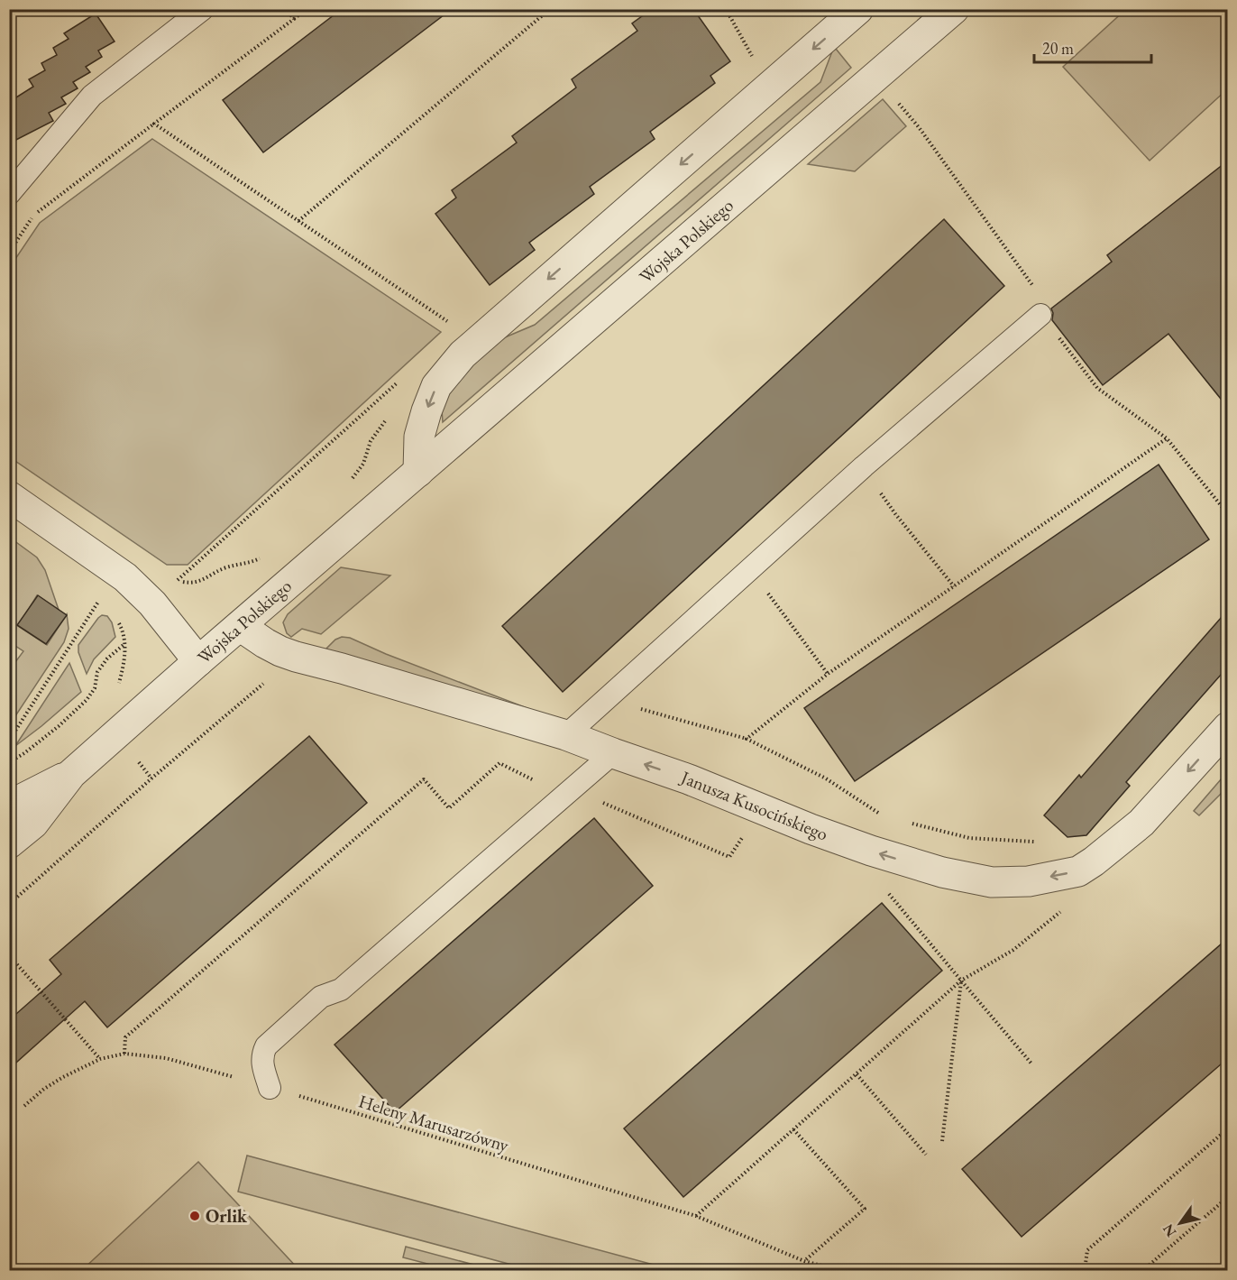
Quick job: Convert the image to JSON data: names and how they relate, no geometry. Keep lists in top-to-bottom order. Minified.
{"streets":{"street":["Wojska Polskiego","Janusza Kusocińskiego"],"path":["Heleny Marusarzówny"]},"crossings":[["Wojska Polskiego","Janusza Kusocińskiego"]],"one_way":["Janusza Kusocińskiego"],"places":["Orlik"],"scale_bar":"20 m","north":"bottom left"}
